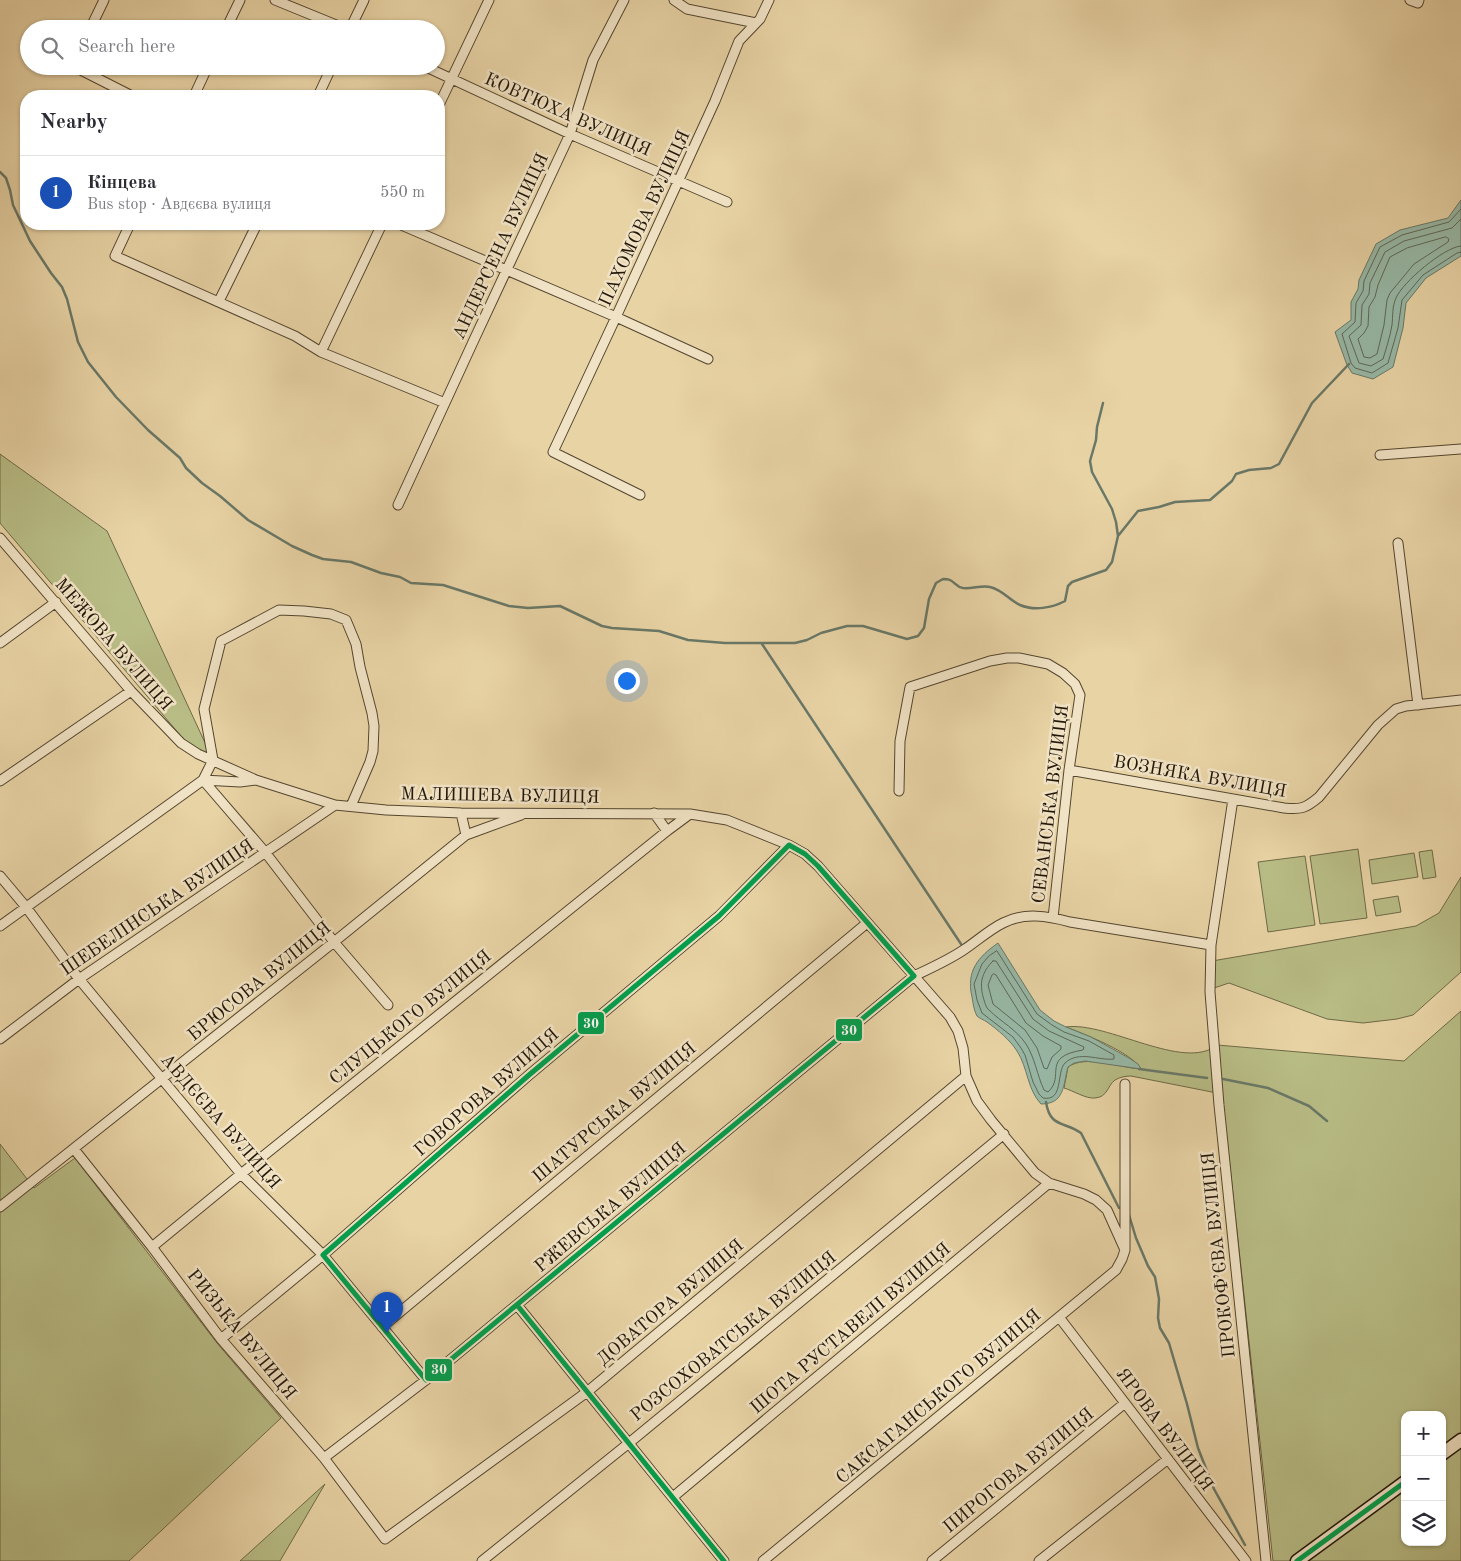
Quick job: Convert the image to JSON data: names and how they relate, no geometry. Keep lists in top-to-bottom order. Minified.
{"streets":{"street":["КОВТЮХА ВУЛИЦЯ","ПАХОМОВА ВУЛИЦЯ","АНДЕРСЕНА ВУЛИЦЯ","МЕЖОВА ВУЛИЦЯ","ВОЗНЯКА ВУЛИЦЯ","МАЛИШЕВА ВУЛИЦЯ","СЕВАНСЬКА ВУЛИЦЯ","ШЕБЕЛІНСЬКА ВУЛИЦЯ","БРЮСОВА ВУЛИЦЯ","СЛУЦЬКОГО ВУЛИЦЯ","ГОВОРОВА ВУЛИЦЯ","ШАТУРСЬКА ВУЛИЦЯ","АВДЄЄВА ВУЛИЦЯ","РЖЕВСЬКА ВУЛИЦЯ","ПРОКОФ’ЄВА ВУЛИЦЯ","ДОВАТОРА ВУЛИЦЯ","ШОТА РУСТАВЕЛІ ВУЛИЦЯ","РИЗЬКА ВУЛИЦЯ","РОЗСОХОВАТСЬКА ВУЛИЦЯ","САКСАГАНСЬКОГО ВУЛИЦЯ","ЯРОВА ВУЛИЦЯ","ПИРОГОВА ВУЛИЦЯ"]},"crossings":[["КОВТЮХА ВУЛИЦЯ","ПАХОМОВА ВУЛИЦЯ"],["КОВТЮХА ВУЛИЦЯ","АНДЕРСЕНА ВУЛИЦЯ"],["МЕЖОВА ВУЛИЦЯ","МАЛИШЕВА ВУЛИЦЯ"],["ВОЗНЯКА ВУЛИЦЯ","СЕВАНСЬКА ВУЛИЦЯ"],["ВОЗНЯКА ВУЛИЦЯ","ПРОКОФ’ЄВА ВУЛИЦЯ"],["МАЛИШЕВА ВУЛИЦЯ","СЕВАНСЬКА ВУЛИЦЯ"],["МАЛИШЕВА ВУЛИЦЯ","ШЕБЕЛІНСЬКА ВУЛИЦЯ"],["МАЛИШЕВА ВУЛИЦЯ","БРЮСОВА ВУЛИЦЯ"],["МАЛИШЕВА ВУЛИЦЯ","СЛУЦЬКОГО ВУЛИЦЯ"],["МАЛИШЕВА ВУЛИЦЯ","ГОВОРОВА ВУЛИЦЯ"],["МАЛИШЕВА ВУЛИЦЯ","ШАТУРСЬКА ВУЛИЦЯ"],["МАЛИШЕВА ВУЛИЦЯ","РЖЕВСЬКА ВУЛИЦЯ"],["МАЛИШЕВА ВУЛИЦЯ","ДОВАТОРА ВУЛИЦЯ"],["МАЛИШЕВА ВУЛИЦЯ","ШОТА РУСТАВЕЛІ ВУЛИЦЯ"],["МАЛИШЕВА ВУЛИЦЯ","РОЗСОХОВАТСЬКА ВУЛИЦЯ"],["СЕВАНСЬКА ВУЛИЦЯ","РЖЕВСЬКА ВУЛИЦЯ"],["СЕВАНСЬКА ВУЛИЦЯ","ПРОКОФ’ЄВА ВУЛИЦЯ"],["ШЕБЕЛІНСЬКА ВУЛИЦЯ","АВДЄЄВА ВУЛИЦЯ"],["БРЮСОВА ВУЛИЦЯ","АВДЄЄВА ВУЛИЦЯ"],["БРЮСОВА ВУЛИЦЯ","РИЗЬКА ВУЛИЦЯ"],["СЛУЦЬКОГО ВУЛИЦЯ","АВДЄЄВА ВУЛИЦЯ"],["СЛУЦЬКОГО ВУЛИЦЯ","РИЗЬКА ВУЛИЦЯ"],["ГОВОРОВА ВУЛИЦЯ","АВДЄЄВА ВУЛИЦЯ"],["ГОВОРОВА ВУЛИЦЯ","РИЗЬКА ВУЛИЦЯ"],["ШАТУРСЬКА ВУЛИЦЯ","АВДЄЄВА ВУЛИЦЯ"],["АВДЄЄВА ВУЛИЦЯ","РЖЕВСЬКА ВУЛИЦЯ"],["РЖЕВСЬКА ВУЛИЦЯ","РИЗЬКА ВУЛИЦЯ"],["ДОВАТОРА ВУЛИЦЯ","РИЗЬКА ВУЛИЦЯ"],["САКСАГАНСЬКОГО ВУЛИЦЯ","ЯРОВА ВУЛИЦЯ"],["ЯРОВА ВУЛИЦЯ","ПИРОГОВА ВУЛИЦЯ"]],"lines":["transit line 30"],"page":{"search":"Search here","heading":"Nearby","list":[{"mark":"1","name":"Кінцева","note":"Bus stop · Авдєєва вулиця","value":"550 m"}],"pins":"1","map_buttons":["+","−"]}}
